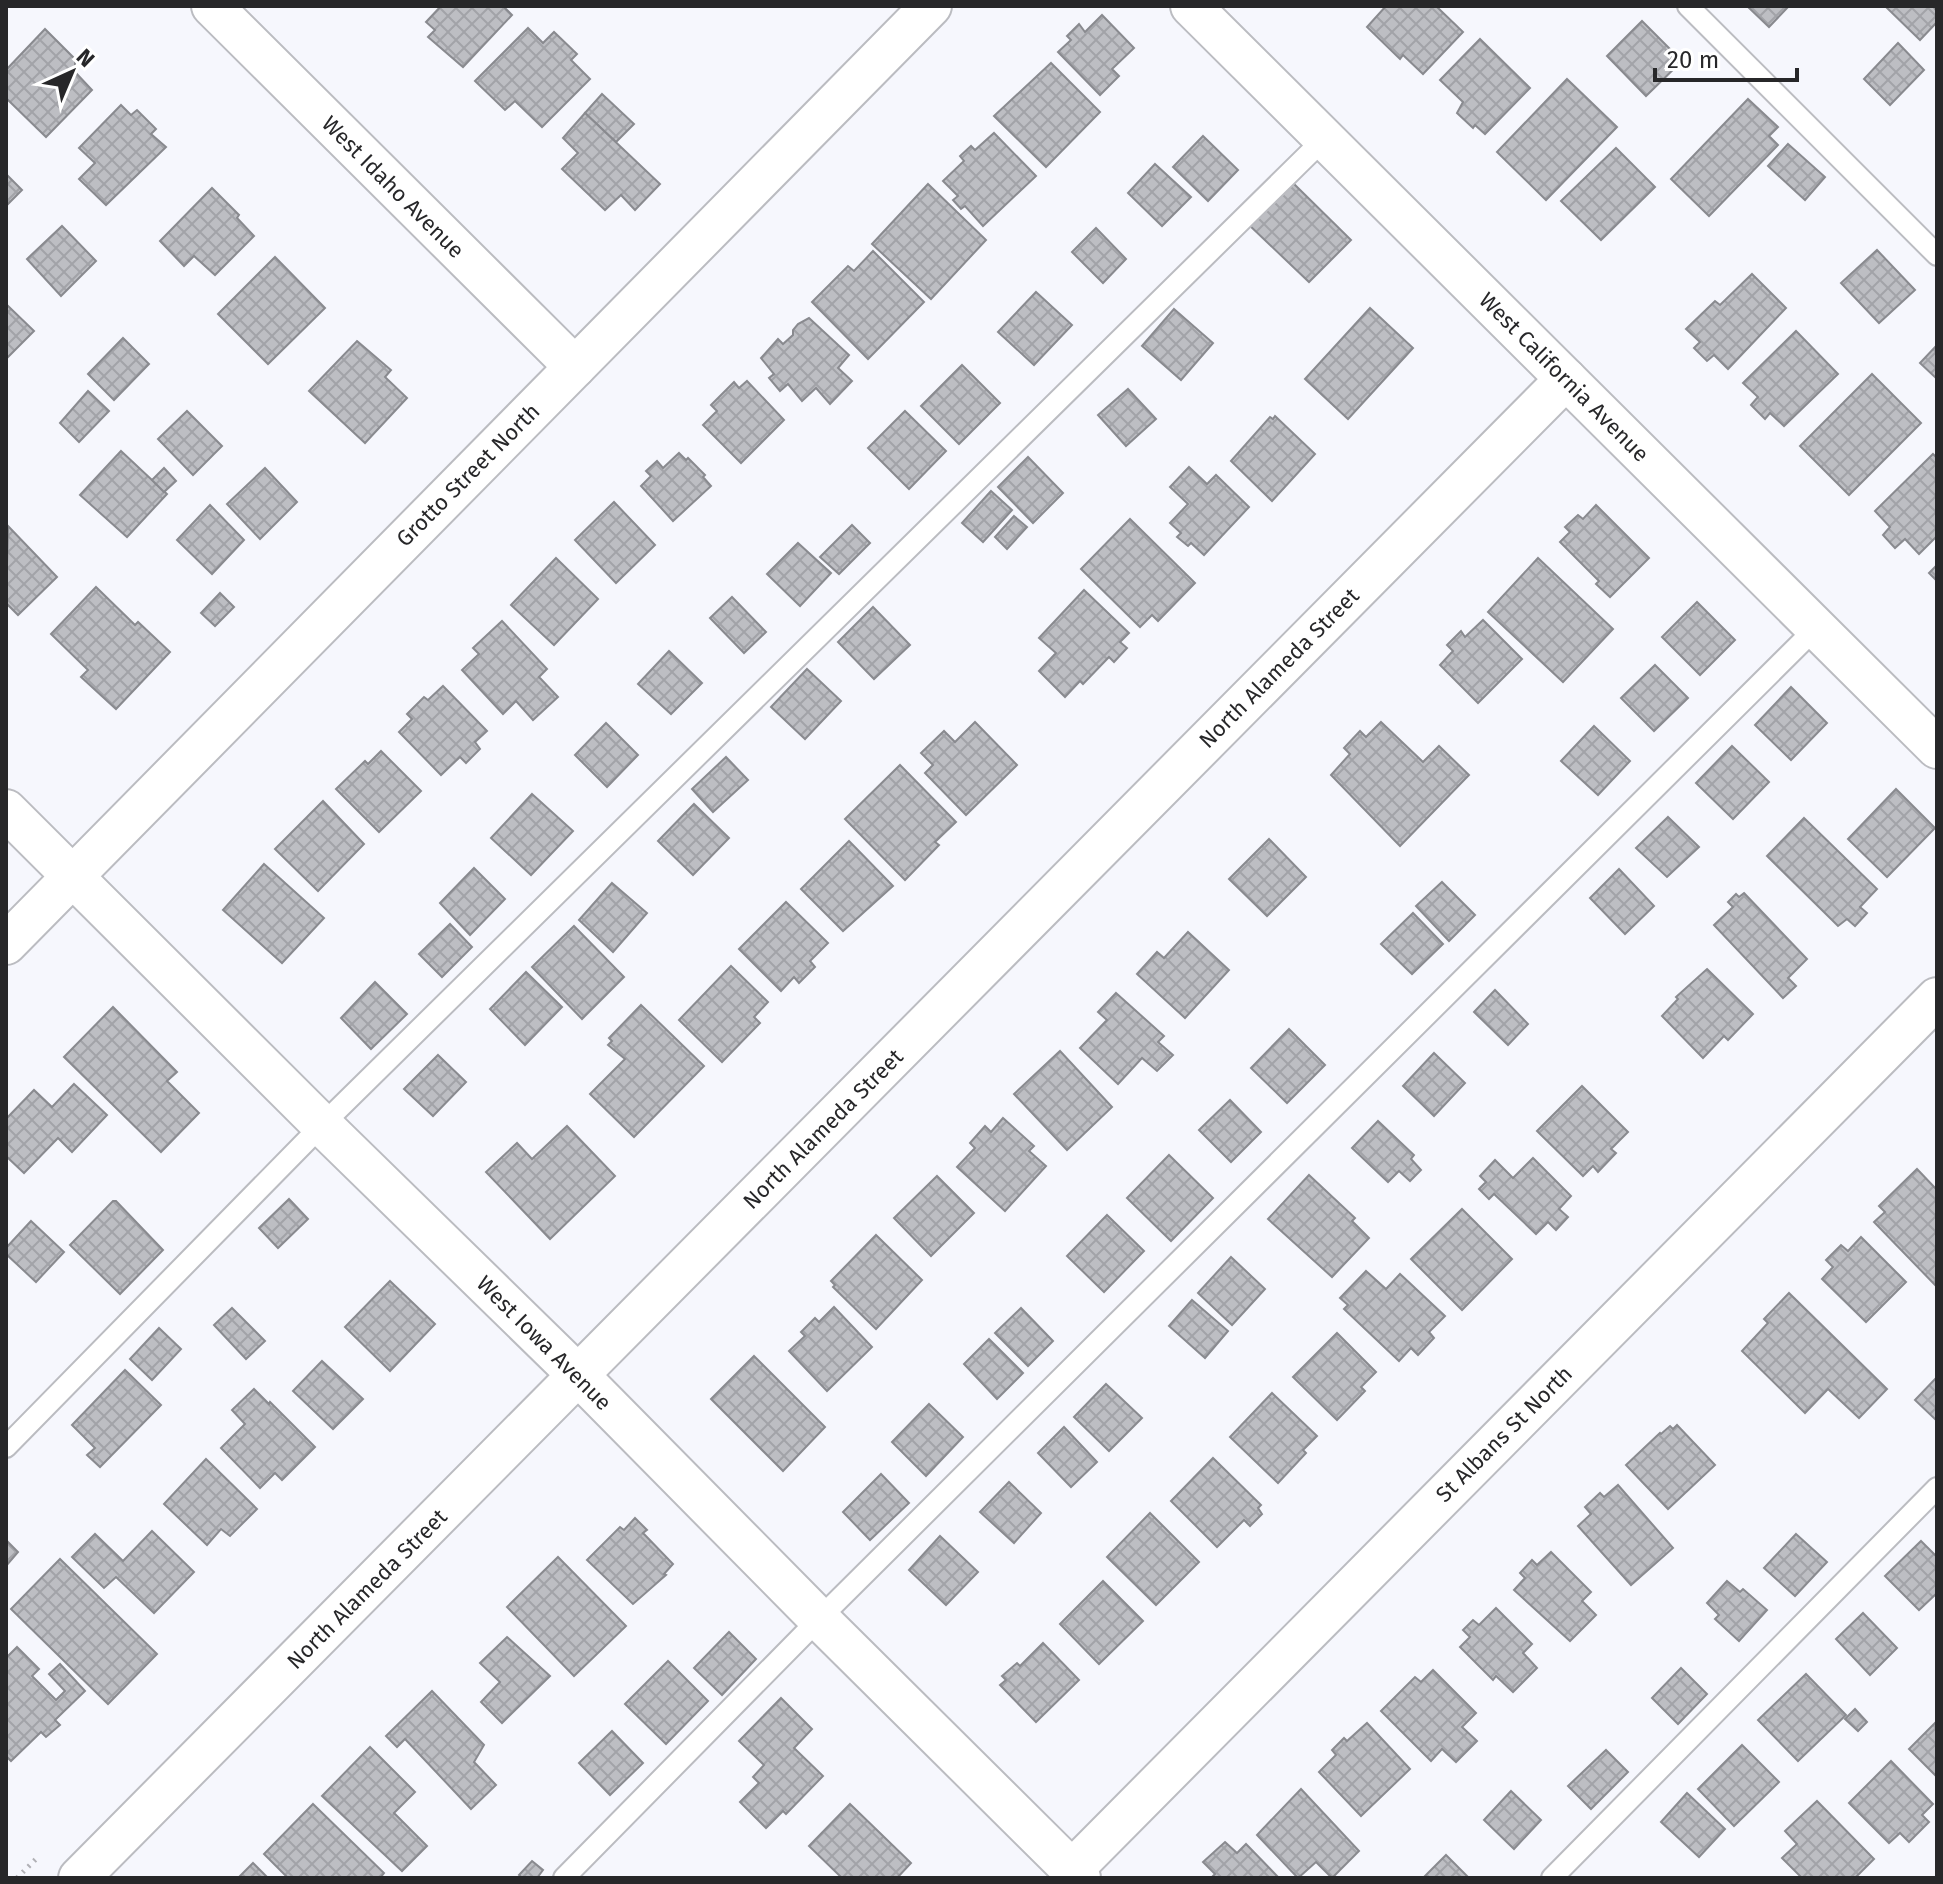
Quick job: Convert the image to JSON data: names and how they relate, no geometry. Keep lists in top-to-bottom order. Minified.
{"streets":{"street":["West Idaho Avenue","West California Avenue","Grotto Street North","North Alameda Street","West Iowa Avenue","St Albans St North"]},"crossings":[["West Idaho Avenue","Grotto Street North"],["West California Avenue","North Alameda Street"],["Grotto Street North","West Iowa Avenue"],["North Alameda Street","West Iowa Avenue"],["West Iowa Avenue","St Albans St North"]],"scale_bar":"20 m","north":"top right"}
